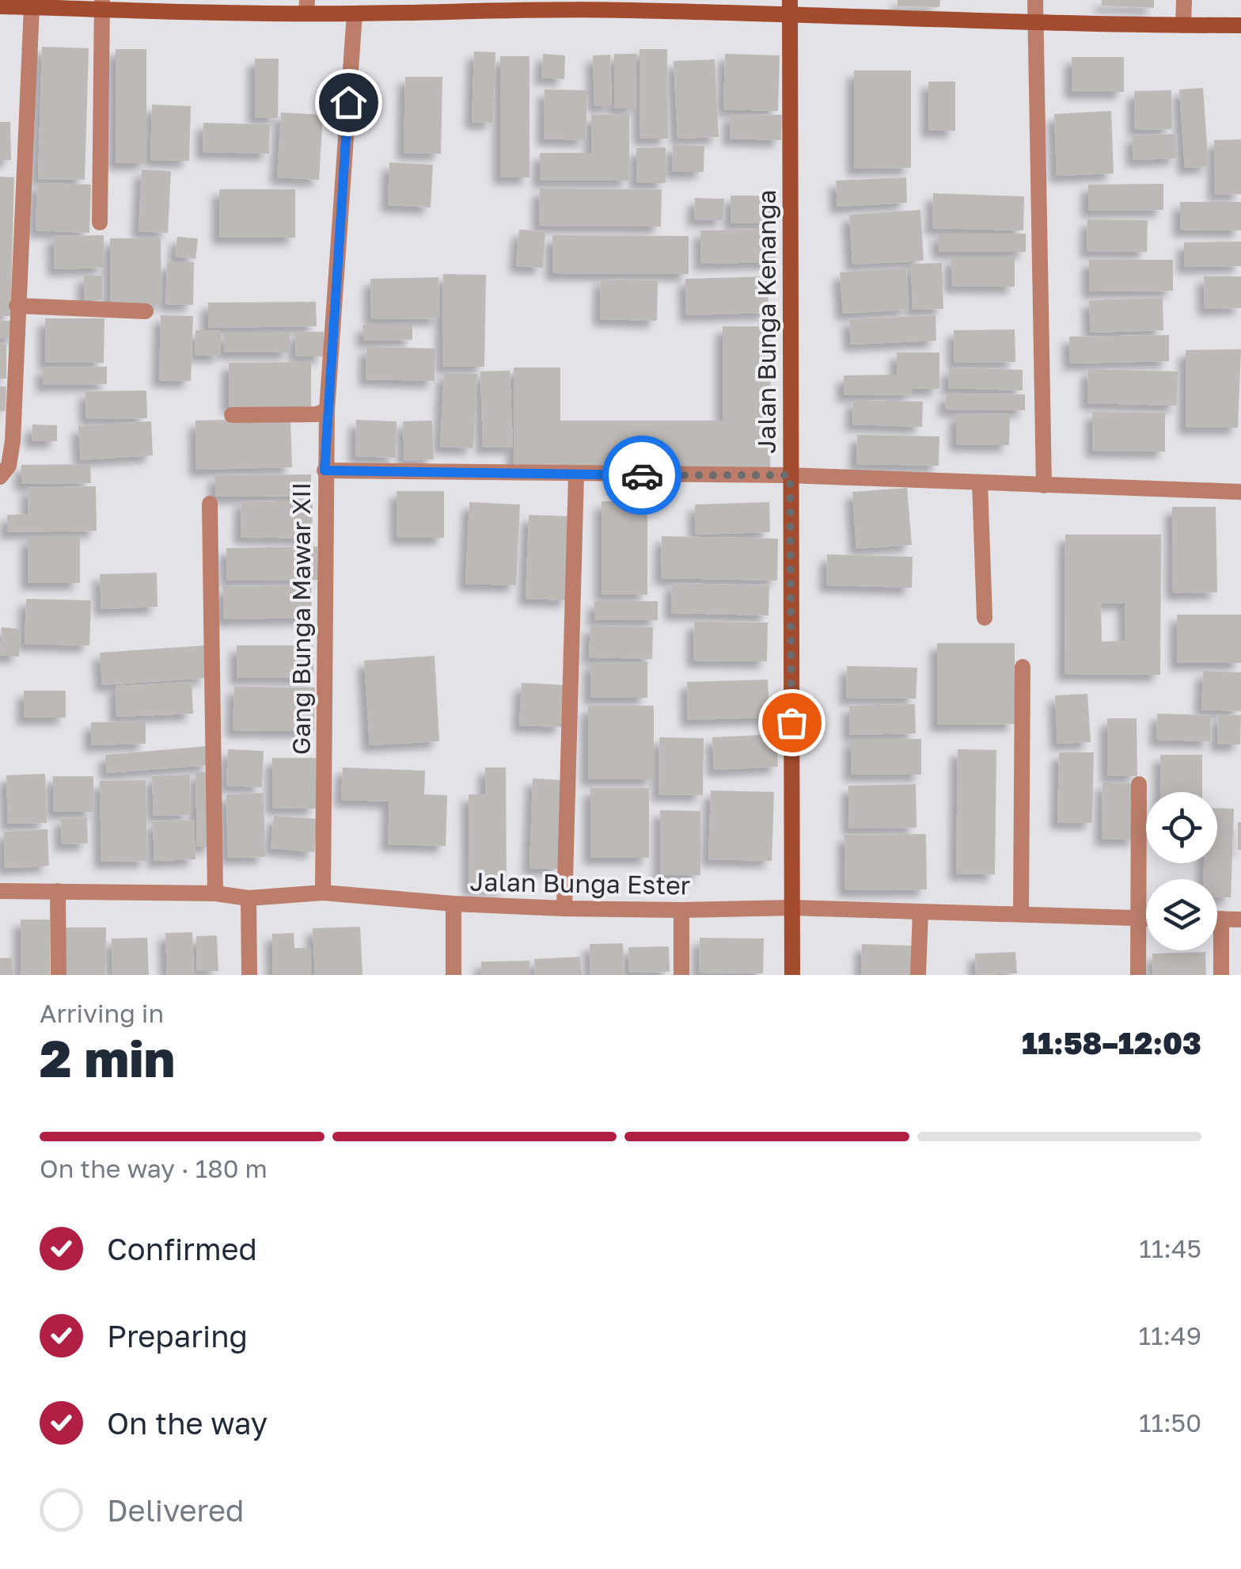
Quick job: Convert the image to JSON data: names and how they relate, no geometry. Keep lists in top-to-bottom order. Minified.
{"streets":{"street":["Jalan Bunga Kenanga","Gang Bunga Mawar XII","Jalan Bunga Ester"]},"crossings":[["Jalan Bunga Kenanga","Jalan Bunga Ester"],["Gang Bunga Mawar XII","Jalan Bunga Ester"]],"page":{"heading":["2 min","Arriving in","11:58–12:03"],"bar":"On the way · 180 m","list":[["Confirmed","11:45"],["Preparing","11:49"],["On the way","11:50"],"Delivered"]}}
